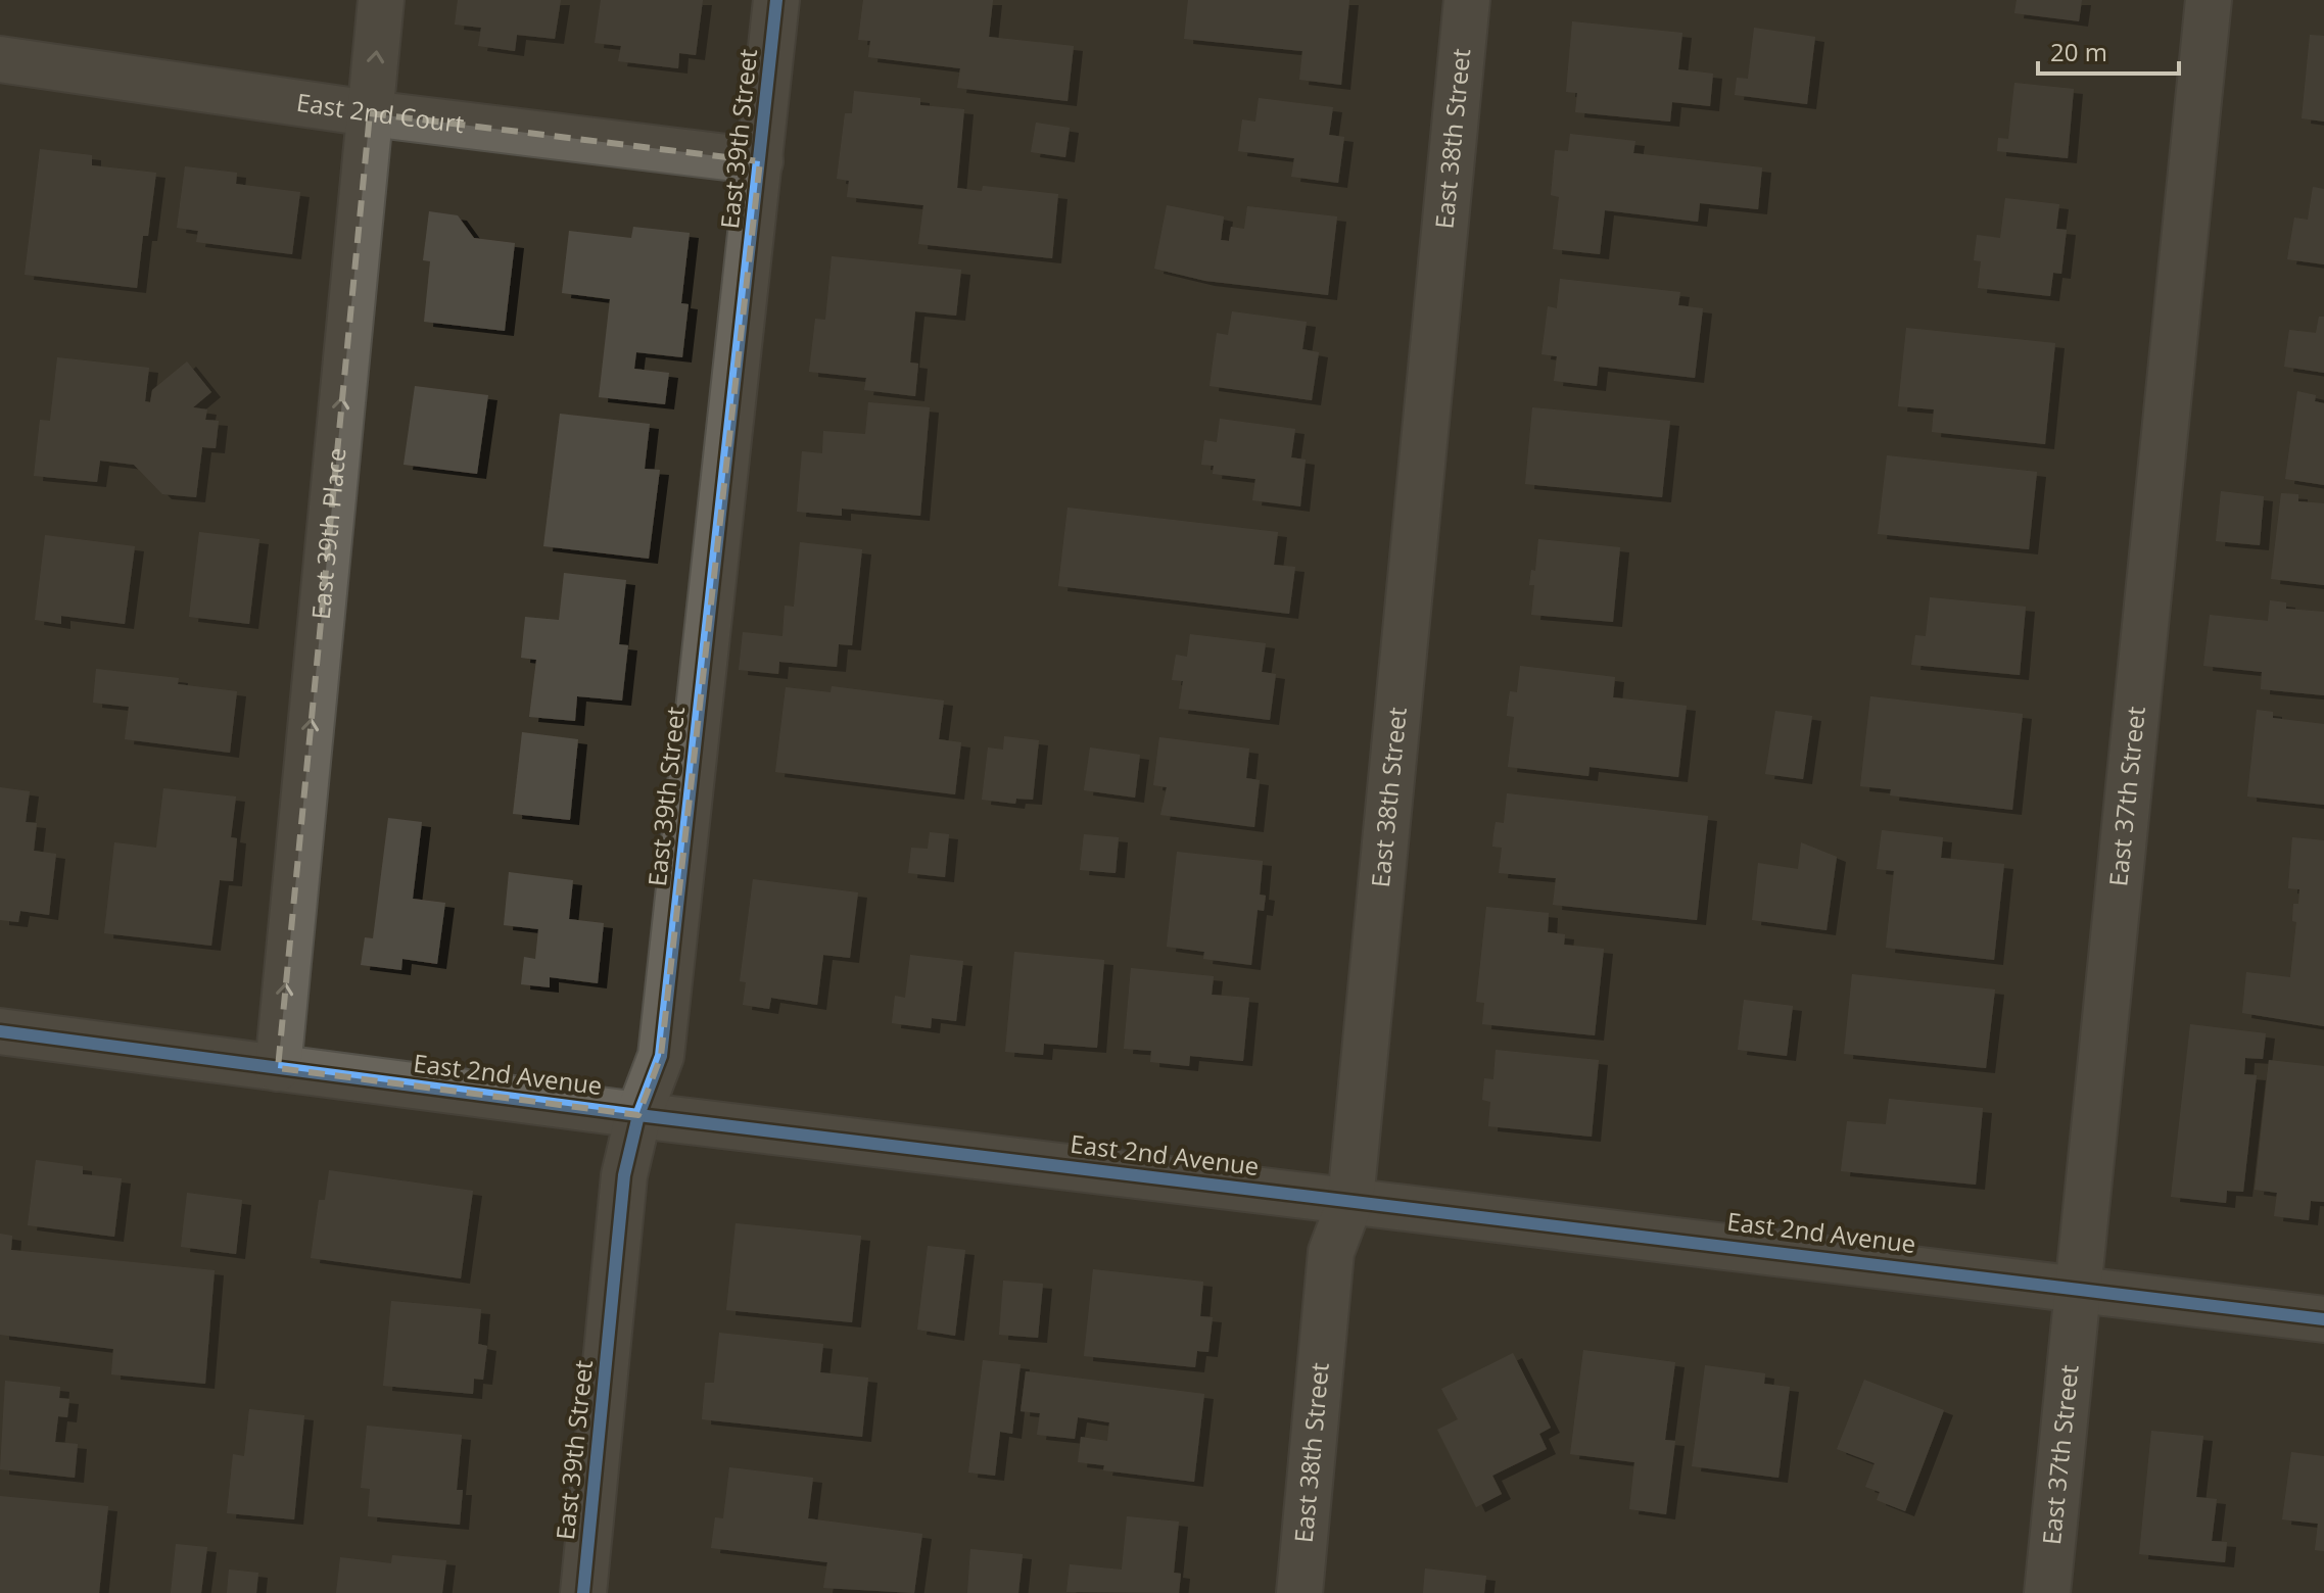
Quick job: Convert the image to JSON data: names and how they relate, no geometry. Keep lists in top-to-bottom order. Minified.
{"streets":{"street":["East 2nd Court","East 39th Street","East 38th Street","East 39th Place","East 37th Street","East 2nd Avenue"]},"crossings":[["East 2nd Court","East 39th Street"],["East 2nd Court","East 39th Place"],["East 39th Street","East 2nd Avenue"],["East 38th Street","East 2nd Avenue"],["East 39th Place","East 2nd Avenue"],["East 37th Street","East 2nd Avenue"]],"one_way":["East 39th Place"],"scale_bar":"20 m"}
